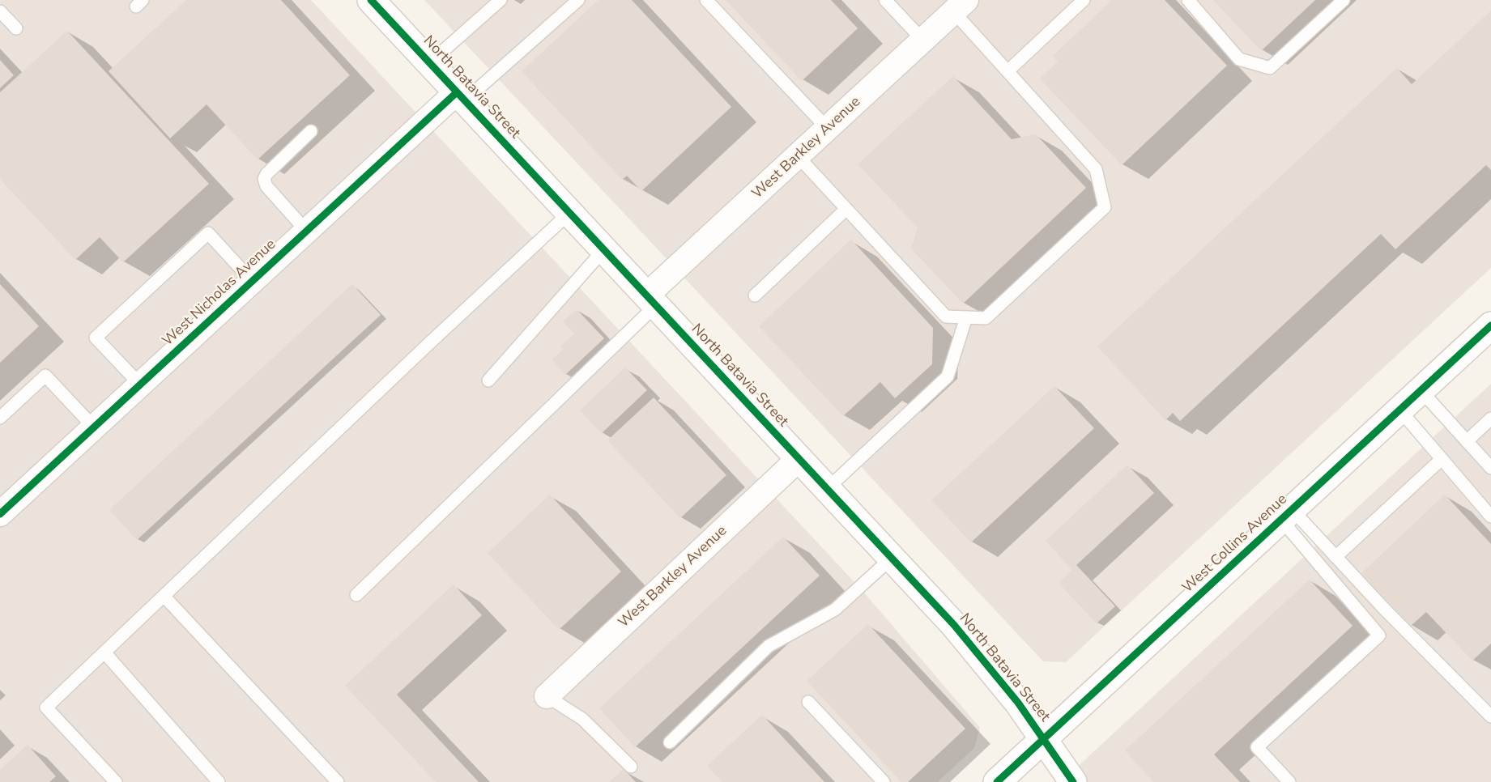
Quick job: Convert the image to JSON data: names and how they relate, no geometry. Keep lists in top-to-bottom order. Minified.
{"streets":{"street":["North Batavia Street","West Barkley Avenue","West Nicholas Avenue","West Collins Avenue"]},"crossings":[["North Batavia Street","West Barkley Avenue"],["North Batavia Street","West Nicholas Avenue"],["North Batavia Street","West Collins Avenue"]]}
